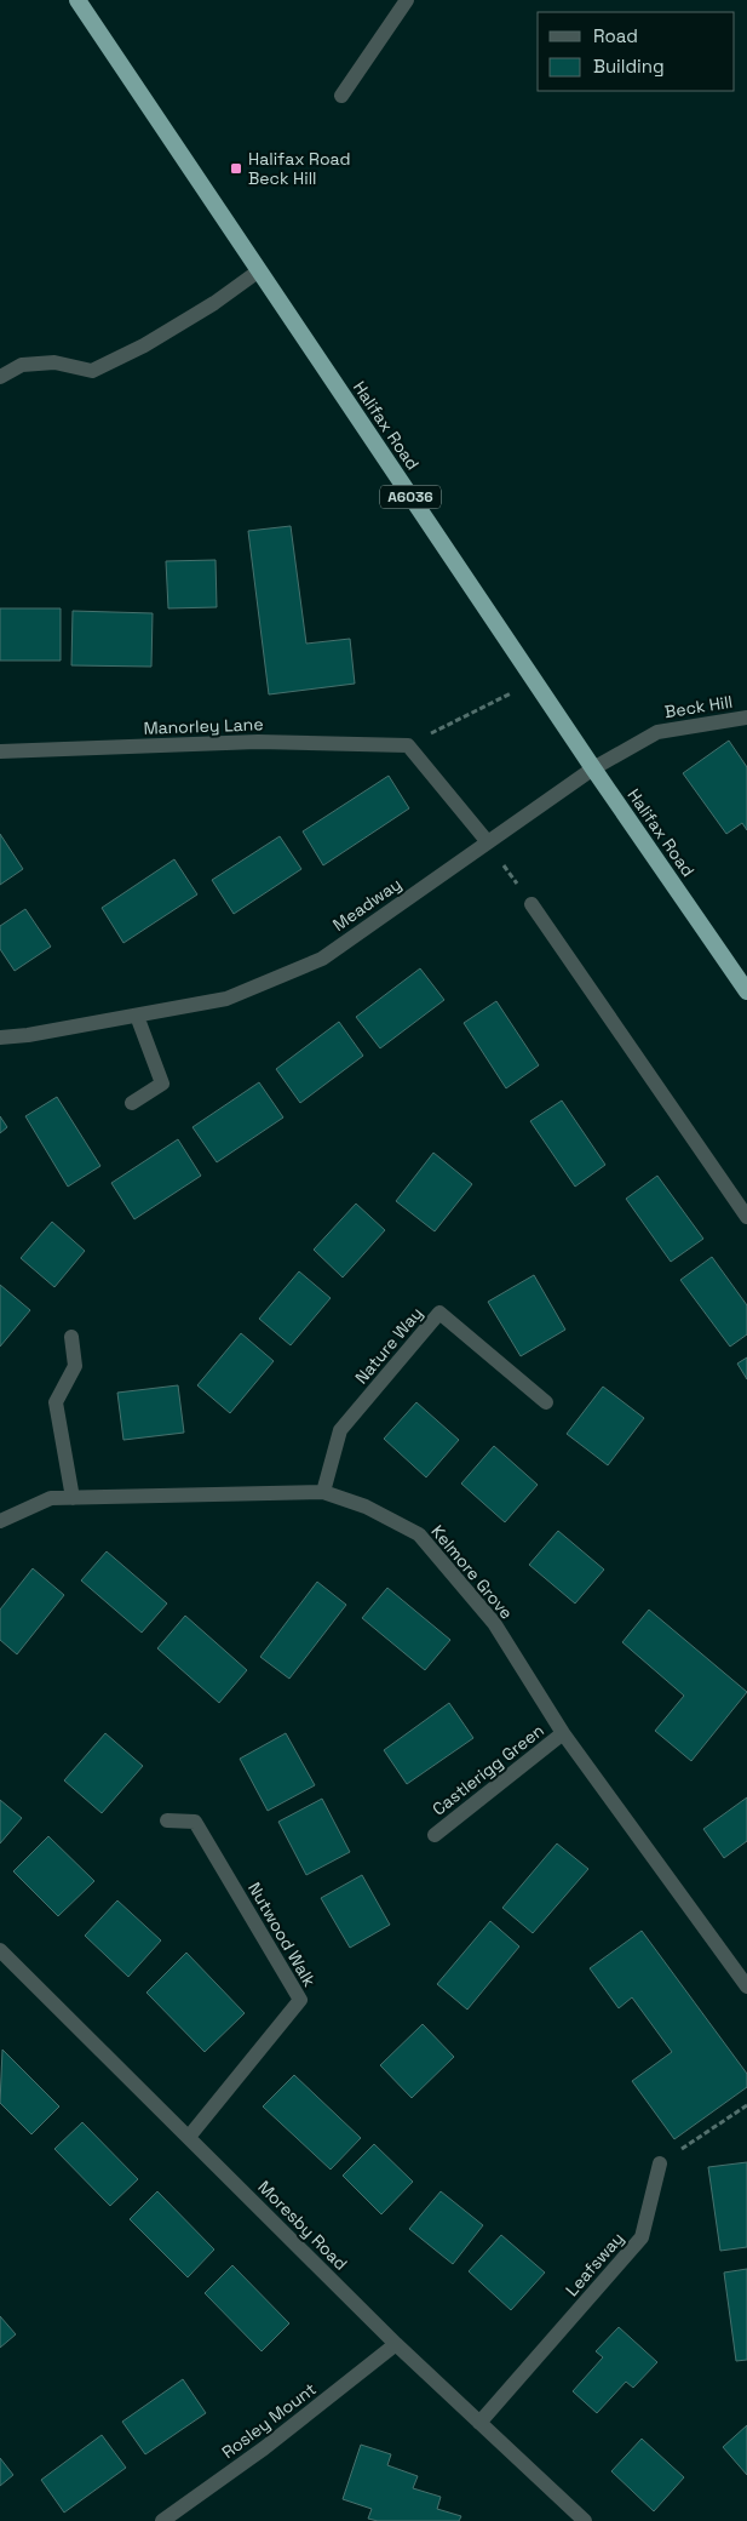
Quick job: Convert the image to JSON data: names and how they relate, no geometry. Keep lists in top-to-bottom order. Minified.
{"streets":{"highway":["Halifax Road","A6036"],"street":["Beck Hill","Manorley Lane","Meadway","Nature Way","Kelmore Grove","Castlerigg Green","Nutwood Walk","Moresby Road","Leafsway","Rosley Mount"]},"crossings":[["Halifax Road","Beck Hill"],["Halifax Road","Meadway"],["Beck Hill","Meadway"],["Nature Way","Kelmore Grove"],["Kelmore Grove","Castlerigg Green"],["Nutwood Walk","Moresby Road"],["Moresby Road","Leafsway"],["Moresby Road","Rosley Mount"]],"places":{"transit":["Halifax Road Beck Hill"]},"legend":["Road","Building"]}
